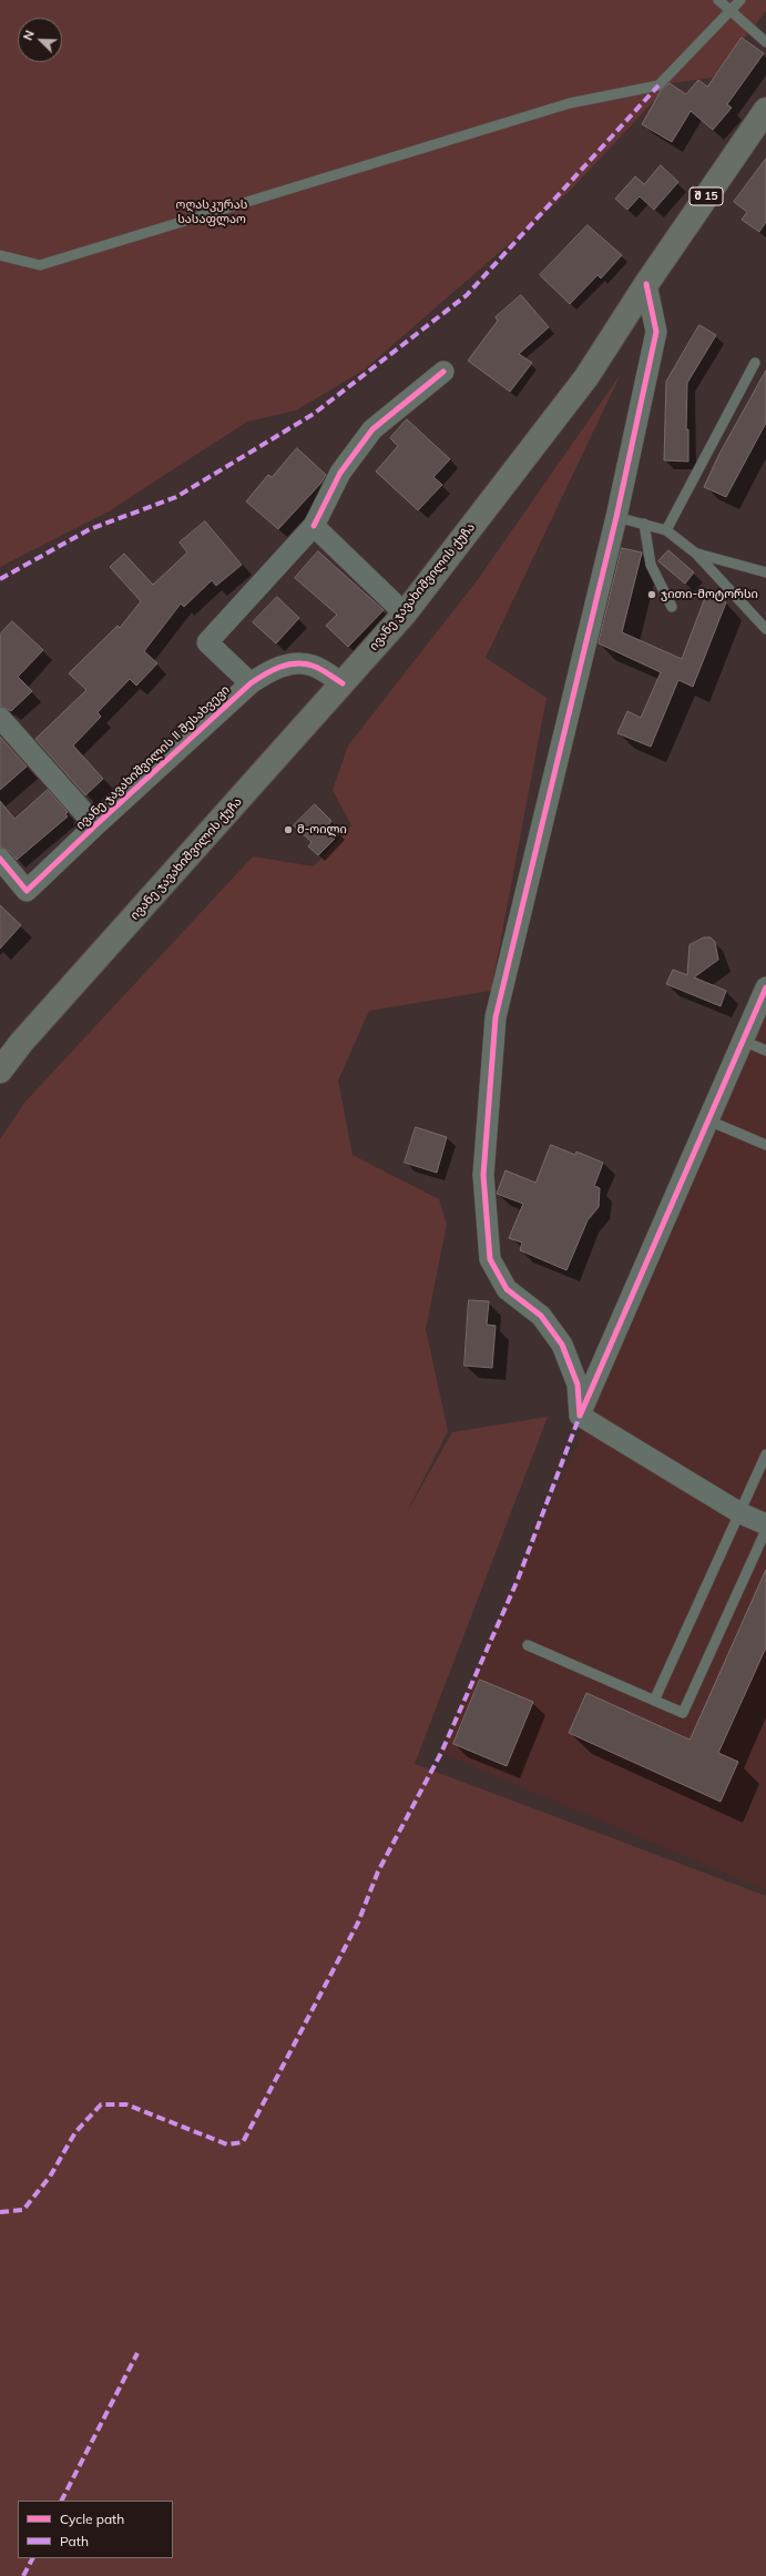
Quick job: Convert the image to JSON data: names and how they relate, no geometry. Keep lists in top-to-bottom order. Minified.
{"streets":{"main road":["შ 15","ივანე ჯავახიშვილის ქუჩა"],"street":["ივანე ჯავახიშვილის II შესახვევი"]},"crossings":[["ივანე ჯავახიშვილის ქუჩა","ივანე ჯავახიშვილის II შესახვევი"]],"parks":["ოღასკურას სასაფლაო"],"places":["ჯითი-მოტორსი","მ-ოილი"],"legend":["Cycle path","Path"],"north":"top left"}
